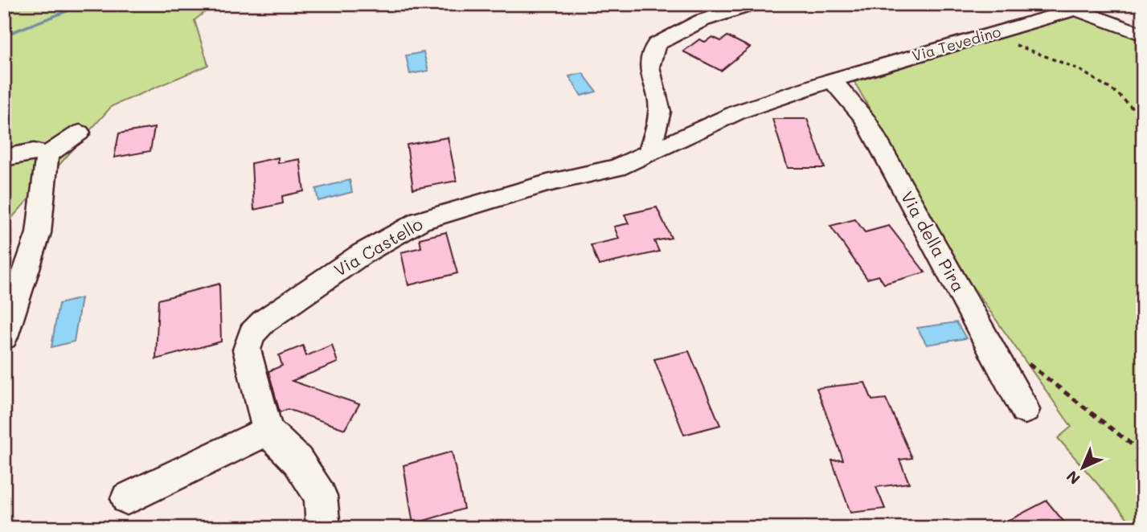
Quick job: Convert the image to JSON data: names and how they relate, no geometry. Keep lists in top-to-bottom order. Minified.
{"streets":{"street":["Via Tevedino","Via della Pira","Via Castello"]},"crossings":[["Via Tevedino","Via della Pira"],["Via Tevedino","Via Castello"],["Via della Pira","Via Castello"]],"north":"bottom left"}
